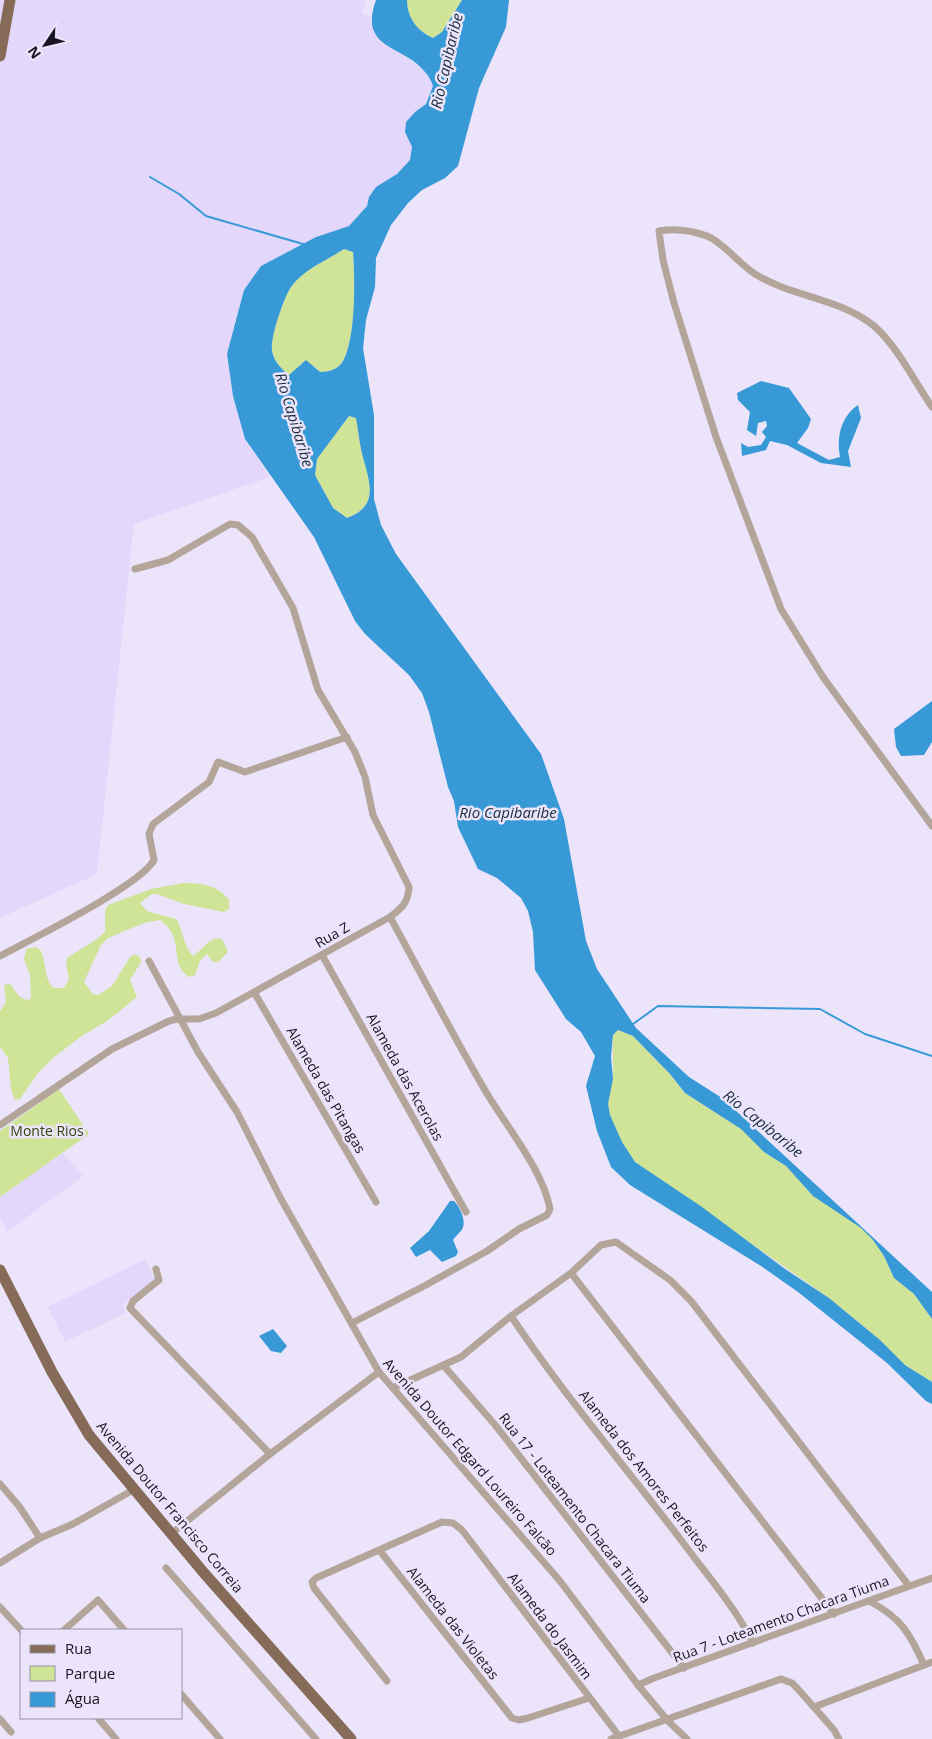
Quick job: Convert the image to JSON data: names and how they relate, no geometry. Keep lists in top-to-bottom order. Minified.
{"streets":{"main road":["Avenida Doutor Francisco Correia"],"street":["Rua Z","Alameda das Acerolas","Alameda das Pitangas","Avenida Doutor Edgard Loureiro Falcão","Alameda dos Amores Perfeitos","Rua 17 - Loteamento Chacara Tiuma","Rua 7 - Loteamento Chacara Tiuma","Alameda das Violetas","Alameda do Jasmim"]},"crossings":[["Rua Z","Alameda das Acerolas"],["Rua Z","Alameda das Pitangas"],["Rua Z","Avenida Doutor Edgard Loureiro Falcão"],["Avenida Doutor Edgard Loureiro Falcão","Rua 7 - Loteamento Chacara Tiuma"],["Alameda dos Amores Perfeitos","Rua 7 - Loteamento Chacara Tiuma"],["Rua 17 - Loteamento Chacara Tiuma","Rua 7 - Loteamento Chacara Tiuma"],["Alameda das Violetas","Alameda do Jasmim"]],"water":["Rio Capibaribe"],"parks":["Monte Rios"],"legend":["Rua","Parque","Água"],"north":"bottom left"}
